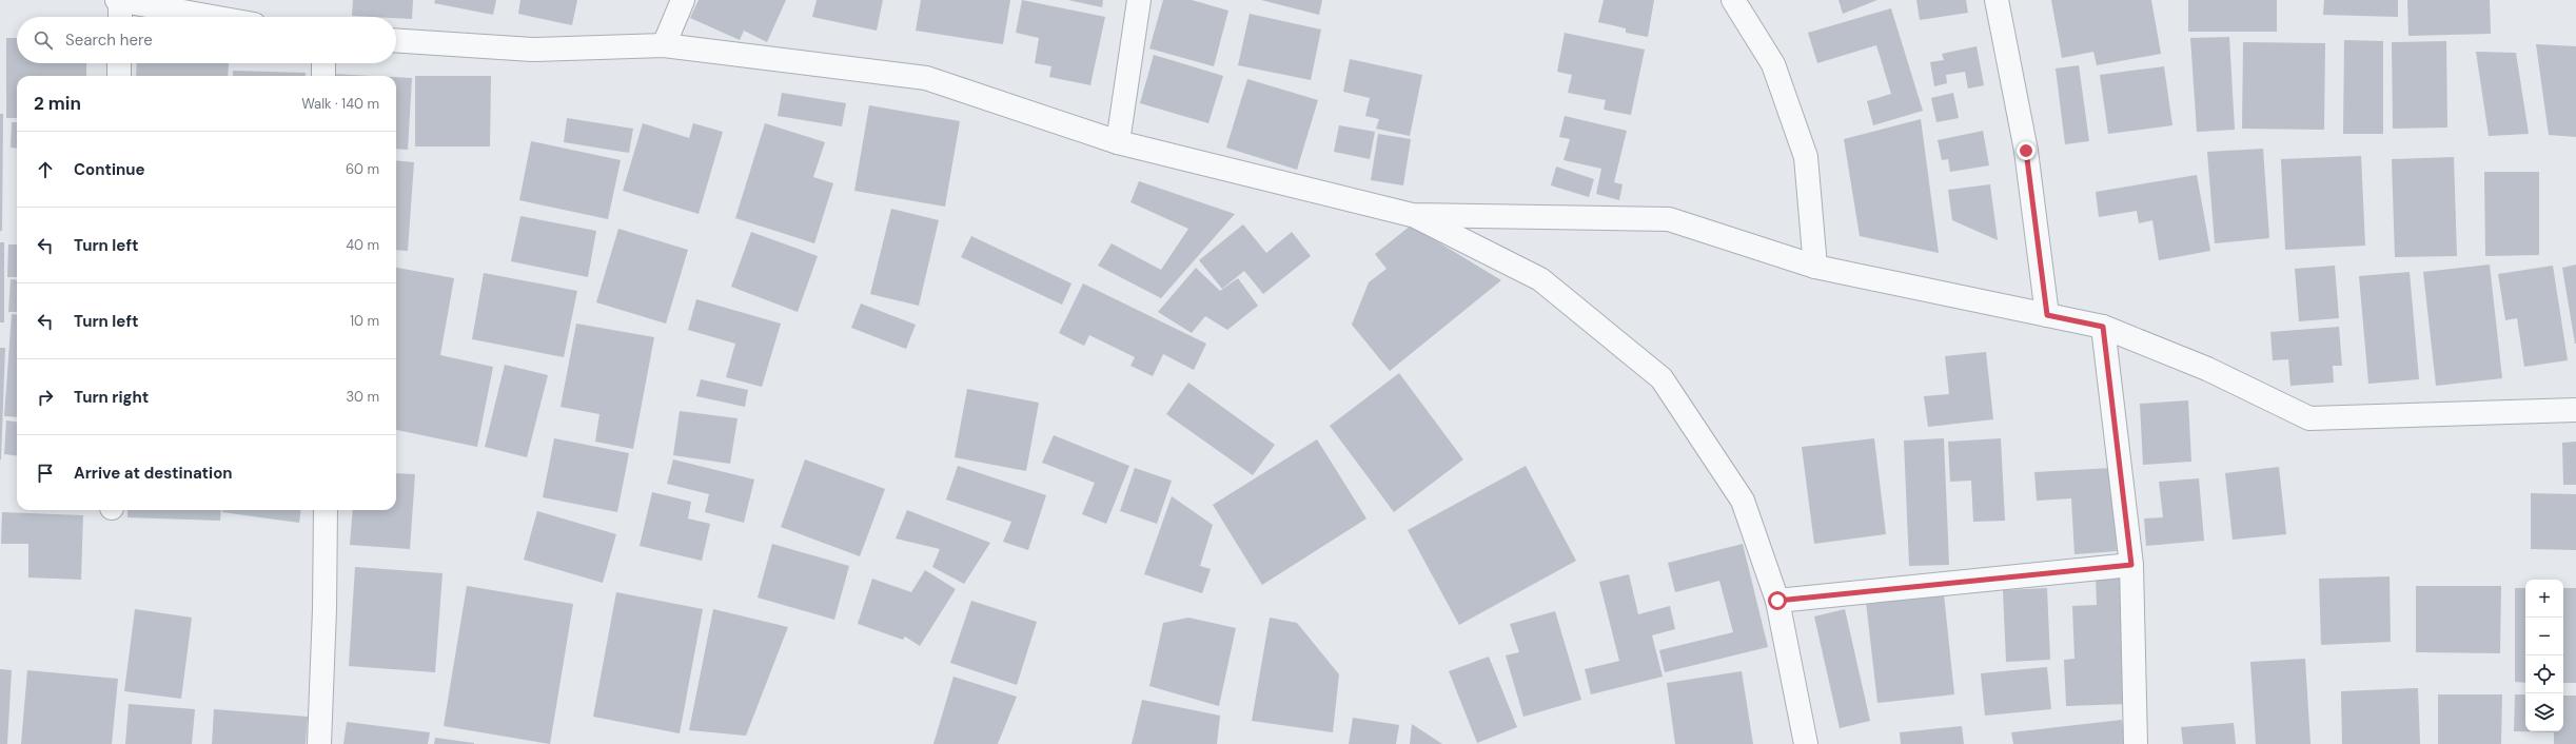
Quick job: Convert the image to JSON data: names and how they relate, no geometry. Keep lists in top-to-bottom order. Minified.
{"page":{"search":"Search here","heading":["2 min","Walk · 140 m"],"list":[["Continue","60 m"],["Turn left","40 m"],["Turn left","10 m"],["Turn right","30 m"],"Arrive at destination"],"map_buttons":["+","−"]}}
